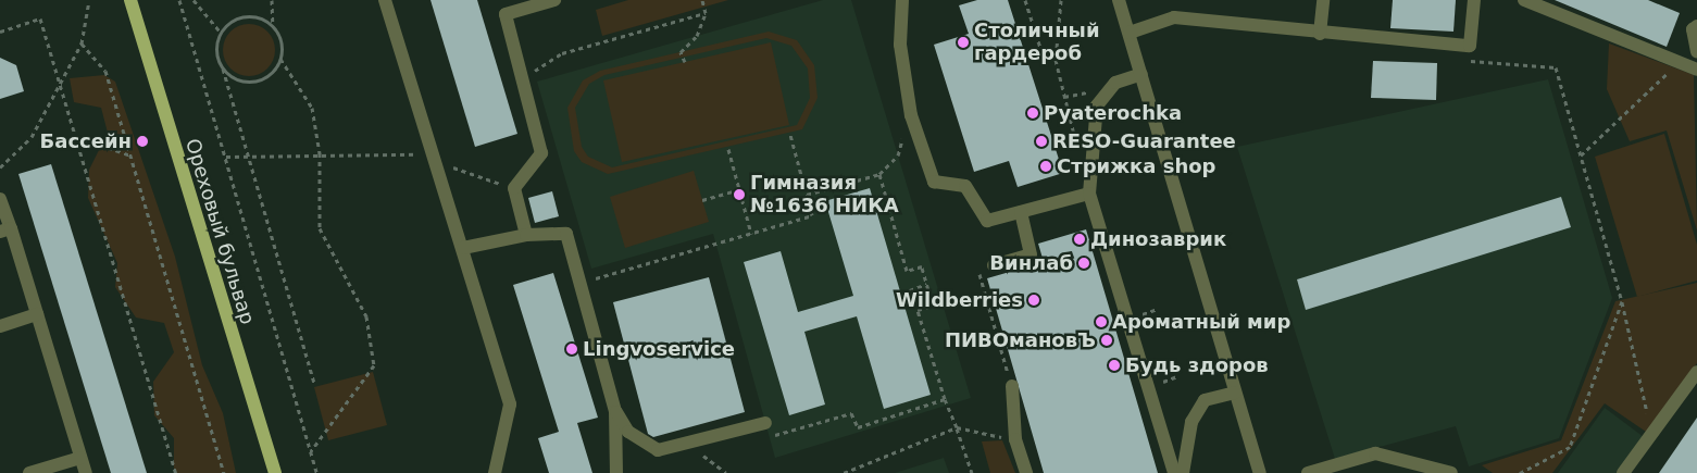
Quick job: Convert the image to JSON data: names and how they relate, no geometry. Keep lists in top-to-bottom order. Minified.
{"streets":{"main road":["Ореховый бульвар"]},"places":["Столичный гардероб","Pyaterochka","Бассейн","RESO-Guarantee","Стрижка shop","Гимназия №1636 НИКА","Динозаврик","Винлаб","Wildberries","Ароматный мир","ПИВОмановЪ","Lingvoservice","Будь здоров"]}
